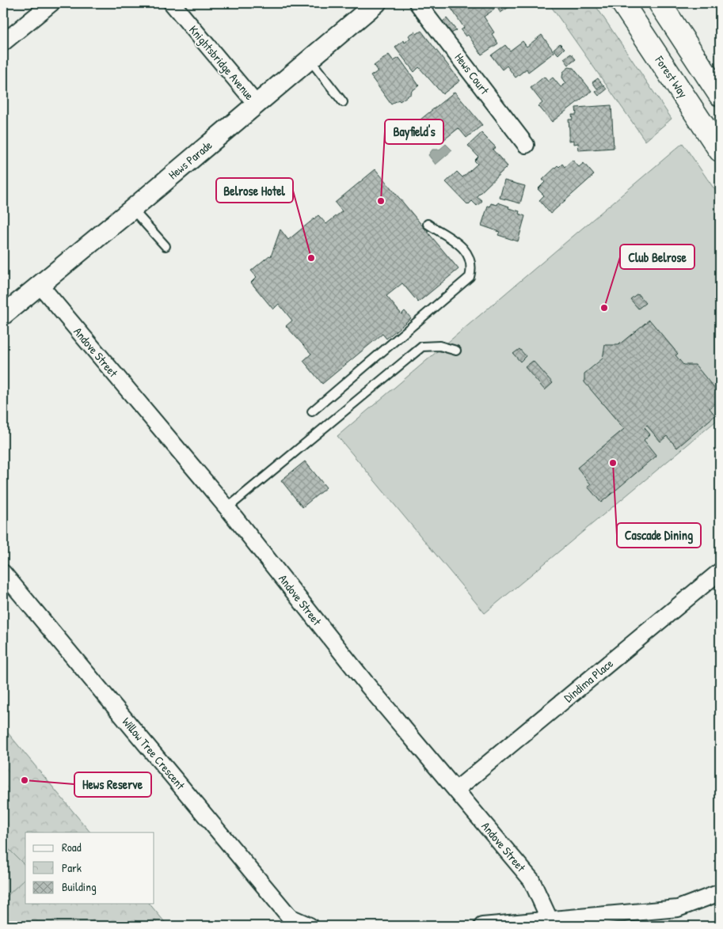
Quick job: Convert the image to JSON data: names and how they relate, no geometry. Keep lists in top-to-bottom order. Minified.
{"streets":{"main road":["Forest Way"],"street":["Knightsbridge Avenue","Hews Court","Hews Parade","Andove Street","Dindima Place","Willow Tree Crescent"]},"crossings":[["Knightsbridge Avenue","Hews Parade"],["Hews Parade","Andove Street"],["Andove Street","Dindima Place"]],"places":["Bayfield's","Belrose Hotel","Club Belrose","Cascade Dining","Hews Reserve"],"legend":["Road","Park","Building"]}
